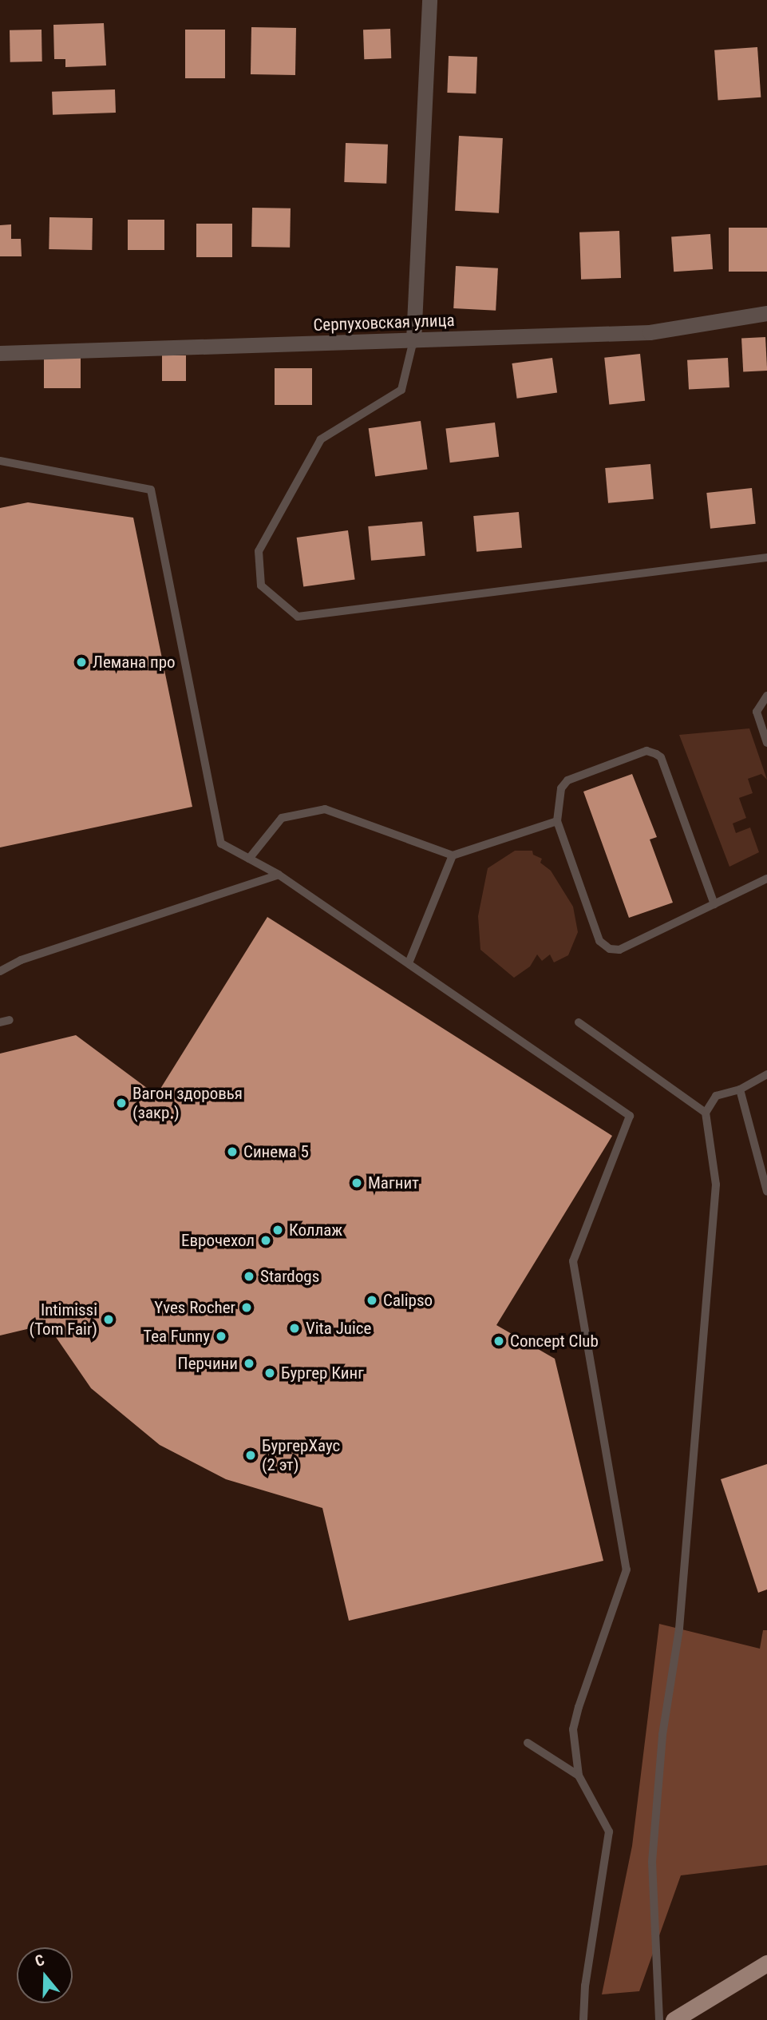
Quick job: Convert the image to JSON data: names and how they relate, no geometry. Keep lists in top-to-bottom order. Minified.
{"streets":{"street":["Серпуховская улица"]},"places":["Лемана про","Вагон здоровья (закр.)","Синема 5","Магнит","Коллаж","Еврочехол","Stardogs","Calipso","Yves Rocher","Intimissi (Tom Fair)","Vita Juice","Tea Funny","Concept Club","Перчини","Бургер Кинг","БургерХаус (2 эт)"],"north":"top"}
